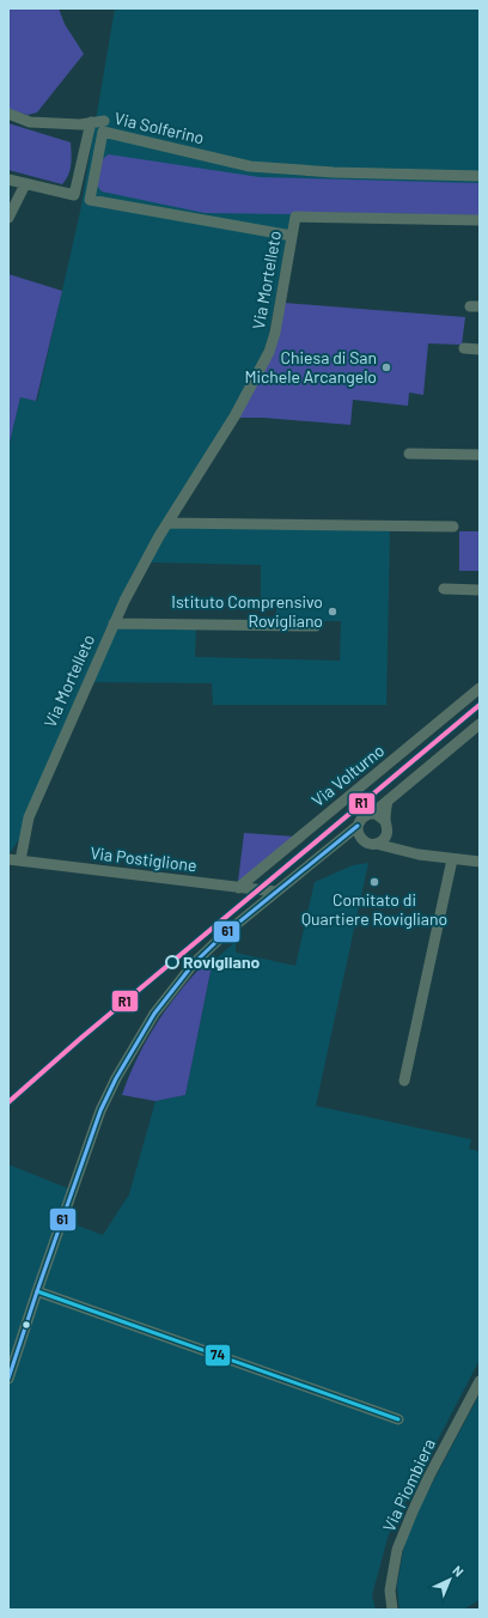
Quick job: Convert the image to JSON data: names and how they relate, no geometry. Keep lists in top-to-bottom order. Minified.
{"streets":{"street":["Via Solferino","Via Mortelleto","Via Volturno","Via Postiglione","Via Piombiera"]},"crossings":[["Via Solferino","Via Mortelleto"],["Via Mortelleto","Via Postiglione"],["Via Volturno","Via Postiglione"]],"places":["Chiesa di San Michele Arcangelo","Istituto Comprensivo Rovigliano","Comitato di Quartiere Rovigliano","Rovigliano"],"lines":["transit line R1","transit line 61","transit line 74"],"north":"top right"}
